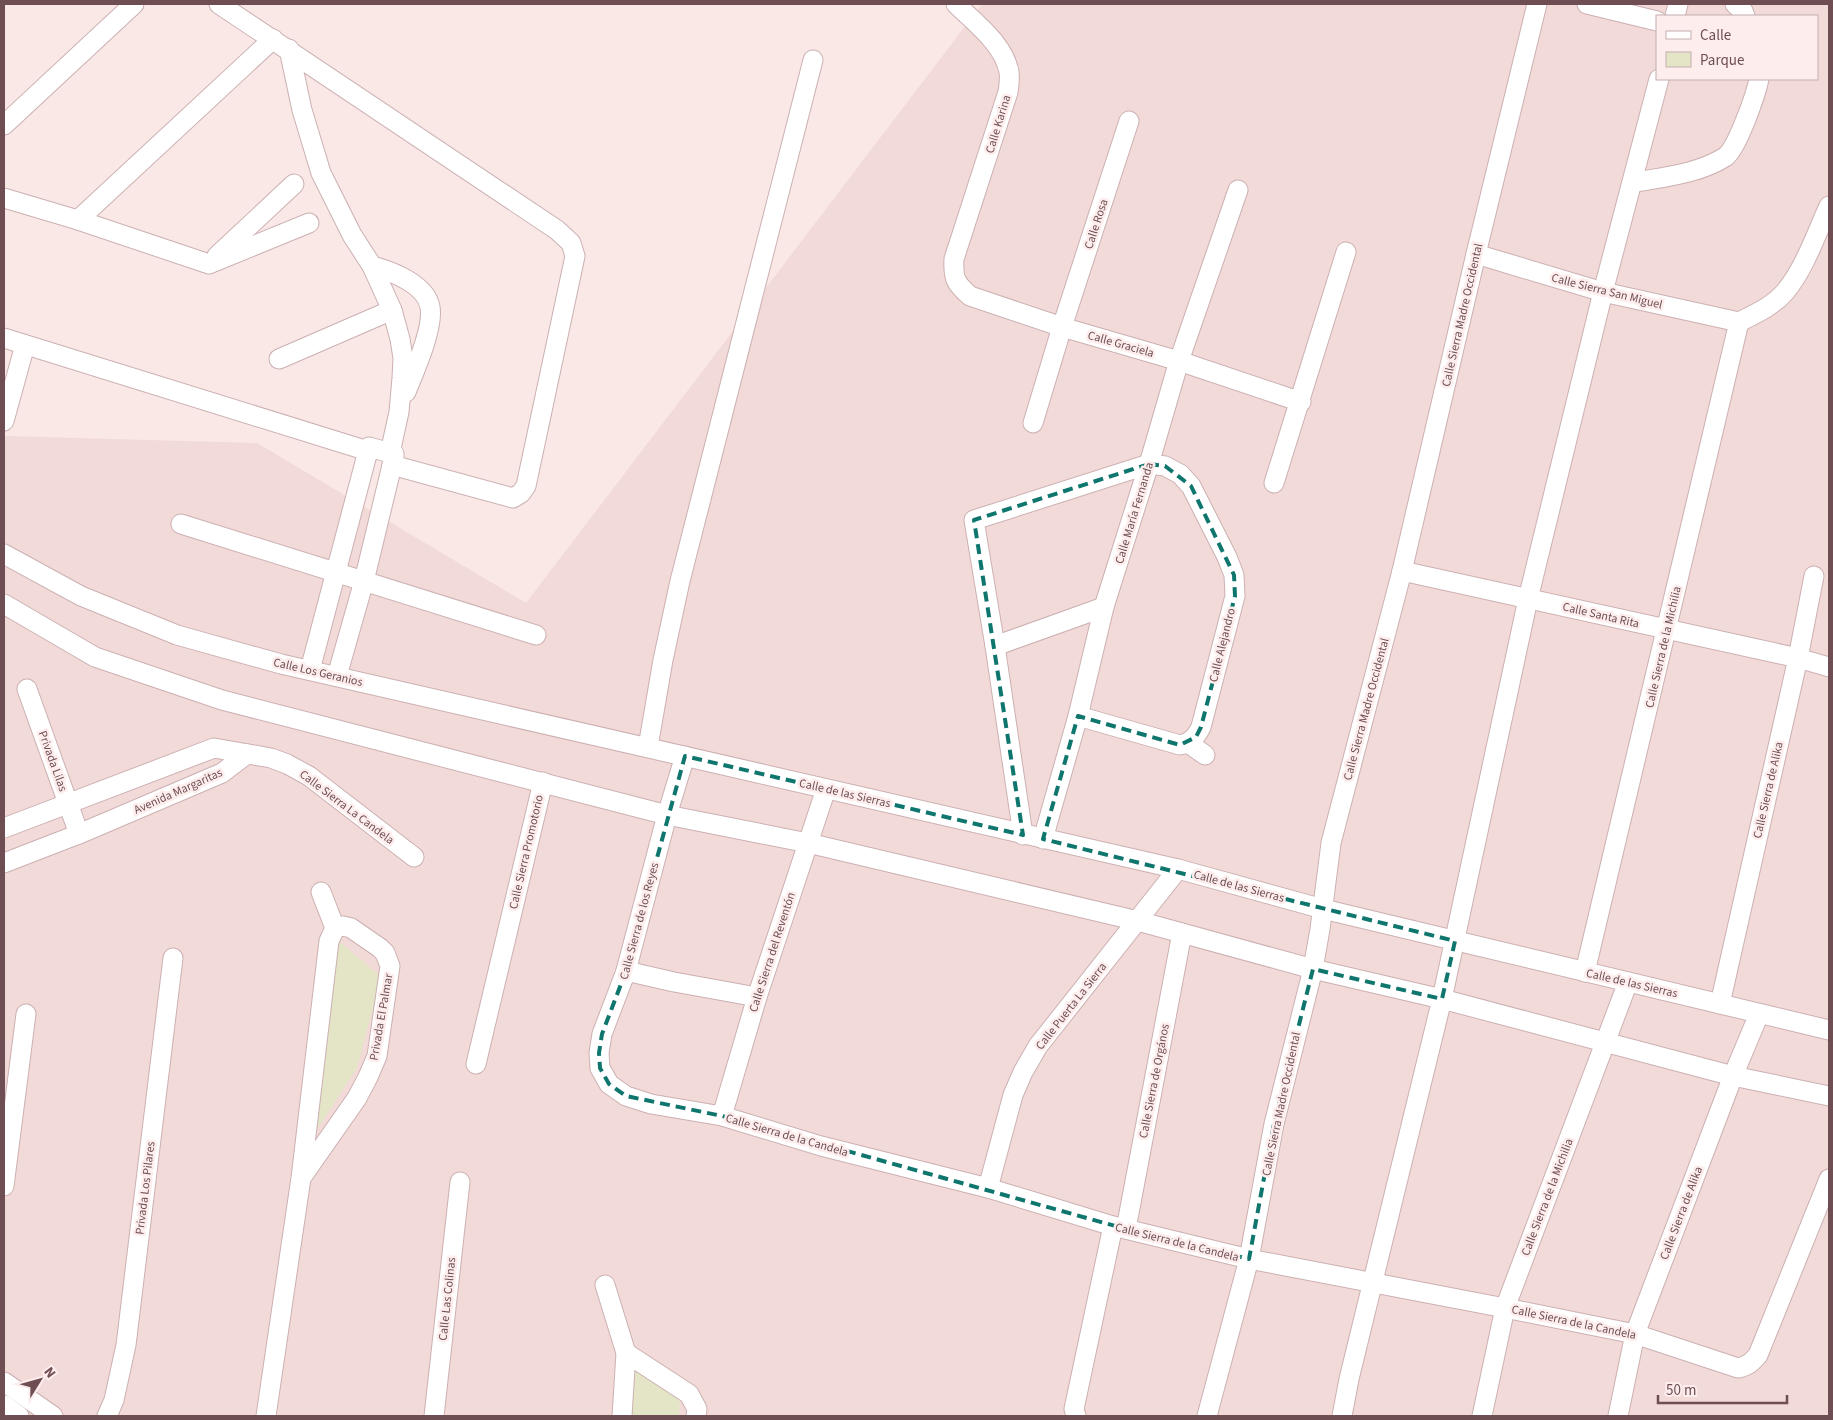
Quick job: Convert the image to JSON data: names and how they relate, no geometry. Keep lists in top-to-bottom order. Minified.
{"streets":{"street":["Calle Karina","Calle Rosa","Calle Sierra San Miguel","Calle Sierra Madre Occidental","Calle Graciela","Calle María Fernanda","Calle Santa Rita","Calle Alejandro","Calle Sierra de la Michilia","Calle Los Geranios","Privada Lilas","Calle Sierra de Alika","Avenida Margaritas","Calle de las Sierras","Calle Sierra La Candela","Calle Sierra Promotorio","Calle Sierra de los Reyes","Calle Sierra del Reventón","Calle Puerta La Sierra","Privada El Palmar","Calle Sierra de Orgános","Calle Sierra de la Candela","Privada Los Pilares","Calle Las Colinas"]},"crossings":[["Calle Karina","Calle Graciela"],["Calle Rosa","Calle Graciela"],["Calle Sierra San Miguel","Calle Sierra Madre Occidental"],["Calle Sierra San Miguel","Calle Sierra de la Michilia"],["Calle Sierra Madre Occidental","Calle Santa Rita"],["Calle Sierra Madre Occidental","Calle de las Sierras"],["Calle Sierra Madre Occidental","Calle Sierra de la Candela"],["Calle Graciela","Calle María Fernanda"],["Calle María Fernanda","Calle Alejandro"],["Calle María Fernanda","Calle de las Sierras"],["Calle Santa Rita","Calle Sierra de la Michilia"],["Calle Santa Rita","Calle Sierra de Alika"],["Calle Sierra de la Michilia","Calle de las Sierras"],["Calle Sierra de la Michilia","Calle Sierra de la Candela"],["Calle Los Geranios","Calle de las Sierras"],["Privada Lilas","Avenida Margaritas"],["Calle Sierra de Alika","Calle de las Sierras"],["Calle Sierra de Alika","Calle Sierra de la Candela"],["Avenida Margaritas","Calle Sierra La Candela"],["Calle de las Sierras","Calle Sierra de los Reyes"],["Calle de las Sierras","Calle Sierra del Reventón"],["Calle de las Sierras","Calle Puerta La Sierra"],["Calle Sierra de los Reyes","Calle Sierra de la Candela"],["Calle Sierra del Reventón","Calle Sierra de la Candela"],["Calle Puerta La Sierra","Calle Sierra de la Candela"],["Calle Sierra de Orgános","Calle Sierra de la Candela"]],"legend":["Calle","Parque"],"scale_bar":"50 m","north":"top right"}
